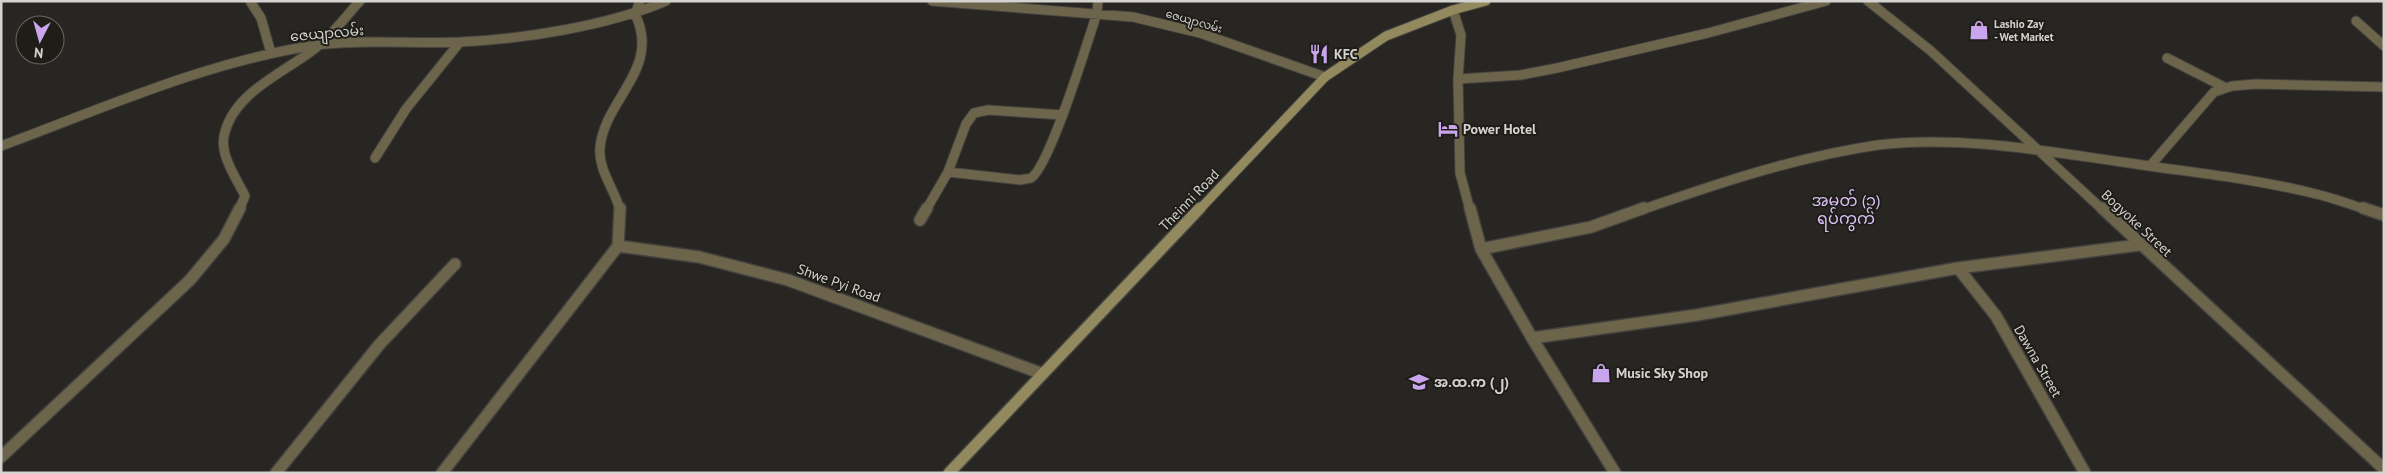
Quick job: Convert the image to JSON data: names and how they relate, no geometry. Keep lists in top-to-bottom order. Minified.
{"streets":{"main road":["Theinni Road"],"street":["ဇေယျာလမ်း","Bogyoke Street","Shwe Pyi Road","Dawna Street"]},"crossings":[["ဇေယျာလမ်း","Theinni Road"],["Theinni Road","Shwe Pyi Road"]],"districts":["အမှတ် (၃) ရပ်ကွက်"],"places":{"shop":["Lashio Zay - Wet Market","Music Sky Shop"],"restaurant":["KFC"],"hotel":["Power Hotel"],"school or university":["အ.ထ.က (၂)"]},"north":"bottom"}
